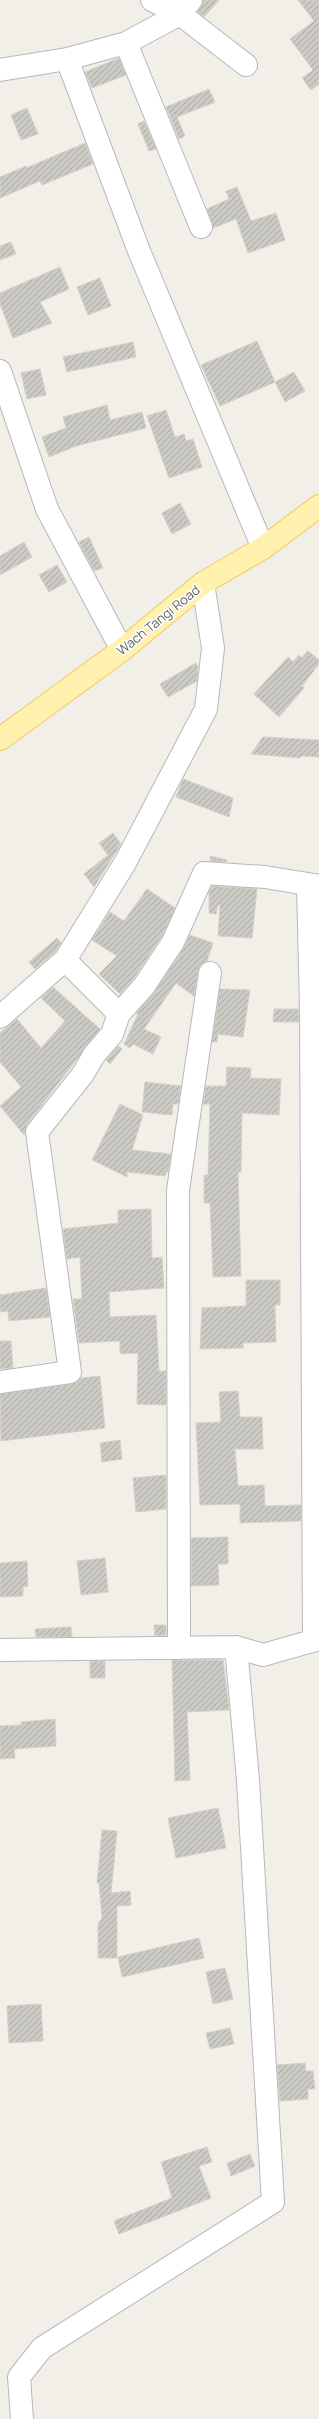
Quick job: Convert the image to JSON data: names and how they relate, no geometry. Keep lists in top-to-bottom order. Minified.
{"streets":{"main road":["Wach Tangi Road"]}}
